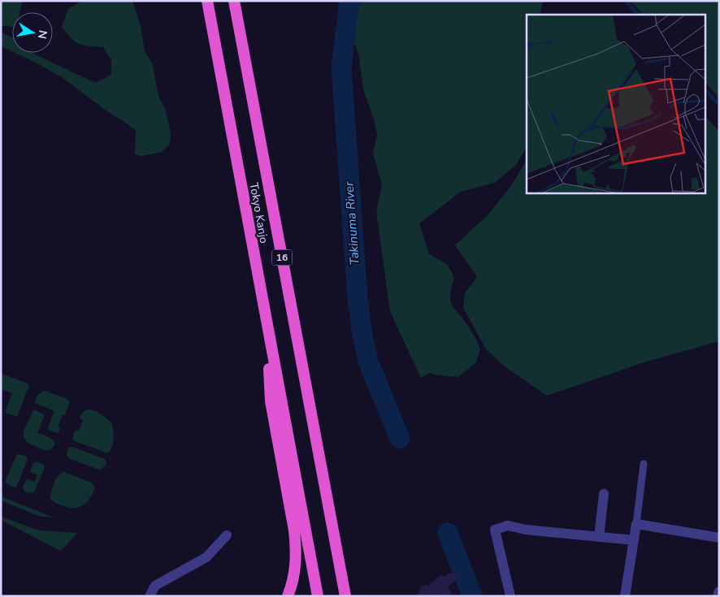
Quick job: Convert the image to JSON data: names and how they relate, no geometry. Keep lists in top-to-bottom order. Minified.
{"streets":{"highway":["Tokyo Kanjo","16"]},"crossings":[["Tokyo Kanjo","16"]],"water":["Takinuma River"],"north":"right"}
